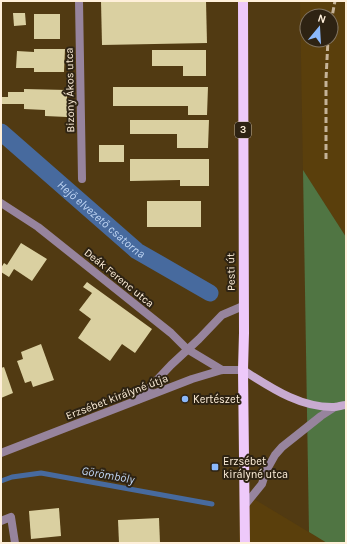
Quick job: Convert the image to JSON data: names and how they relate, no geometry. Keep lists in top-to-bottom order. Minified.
{"streets":{"main road":["3","Pesti út"],"street":["Bizony Ákos utca","Deák Ferenc utca","Erzsébet királyné útja"]},"crossings":[["Pesti út","Erzsébet királyné útja"],["Deák Ferenc utca","Erzsébet királyné útja"]],"water":["Hejő elvezető csatorna","Görömböly"],"places":{"other":["Kertészet"],"transit":["Erzsébet királyné utca"]},"north":"top"}
